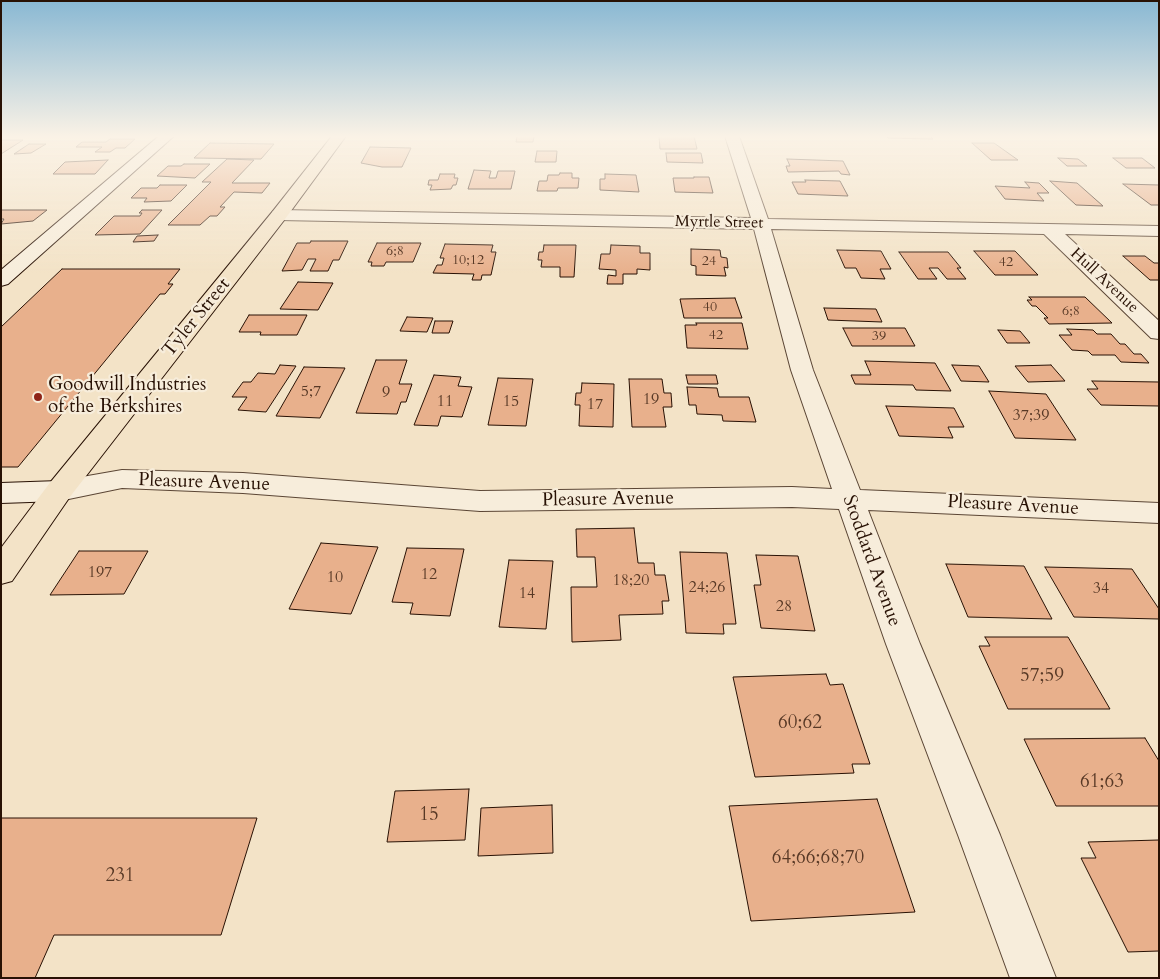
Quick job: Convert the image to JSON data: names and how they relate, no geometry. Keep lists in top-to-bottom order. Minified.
{"streets":{"main road":["Tyler Street"],"street":["Myrtle Street","Hull Avenue","Pleasure Avenue","Stoddard Avenue"]},"crossings":[["Myrtle Street","Hull Avenue"],["Myrtle Street","Tyler Street"],["Myrtle Street","Stoddard Avenue"],["Tyler Street","Pleasure Avenue"],["Pleasure Avenue","Stoddard Avenue"]],"places":["Goodwill Industries of the Berkshires"],"house_numbers":["6;8","10;12","24","42","40","6;8","42","39","5;7","9","19","11","15","17","37;39","197","12","10","18;20","24;26","34","14","28","57;59","60;62","61;63","15","64;66;68;70","231"]}
